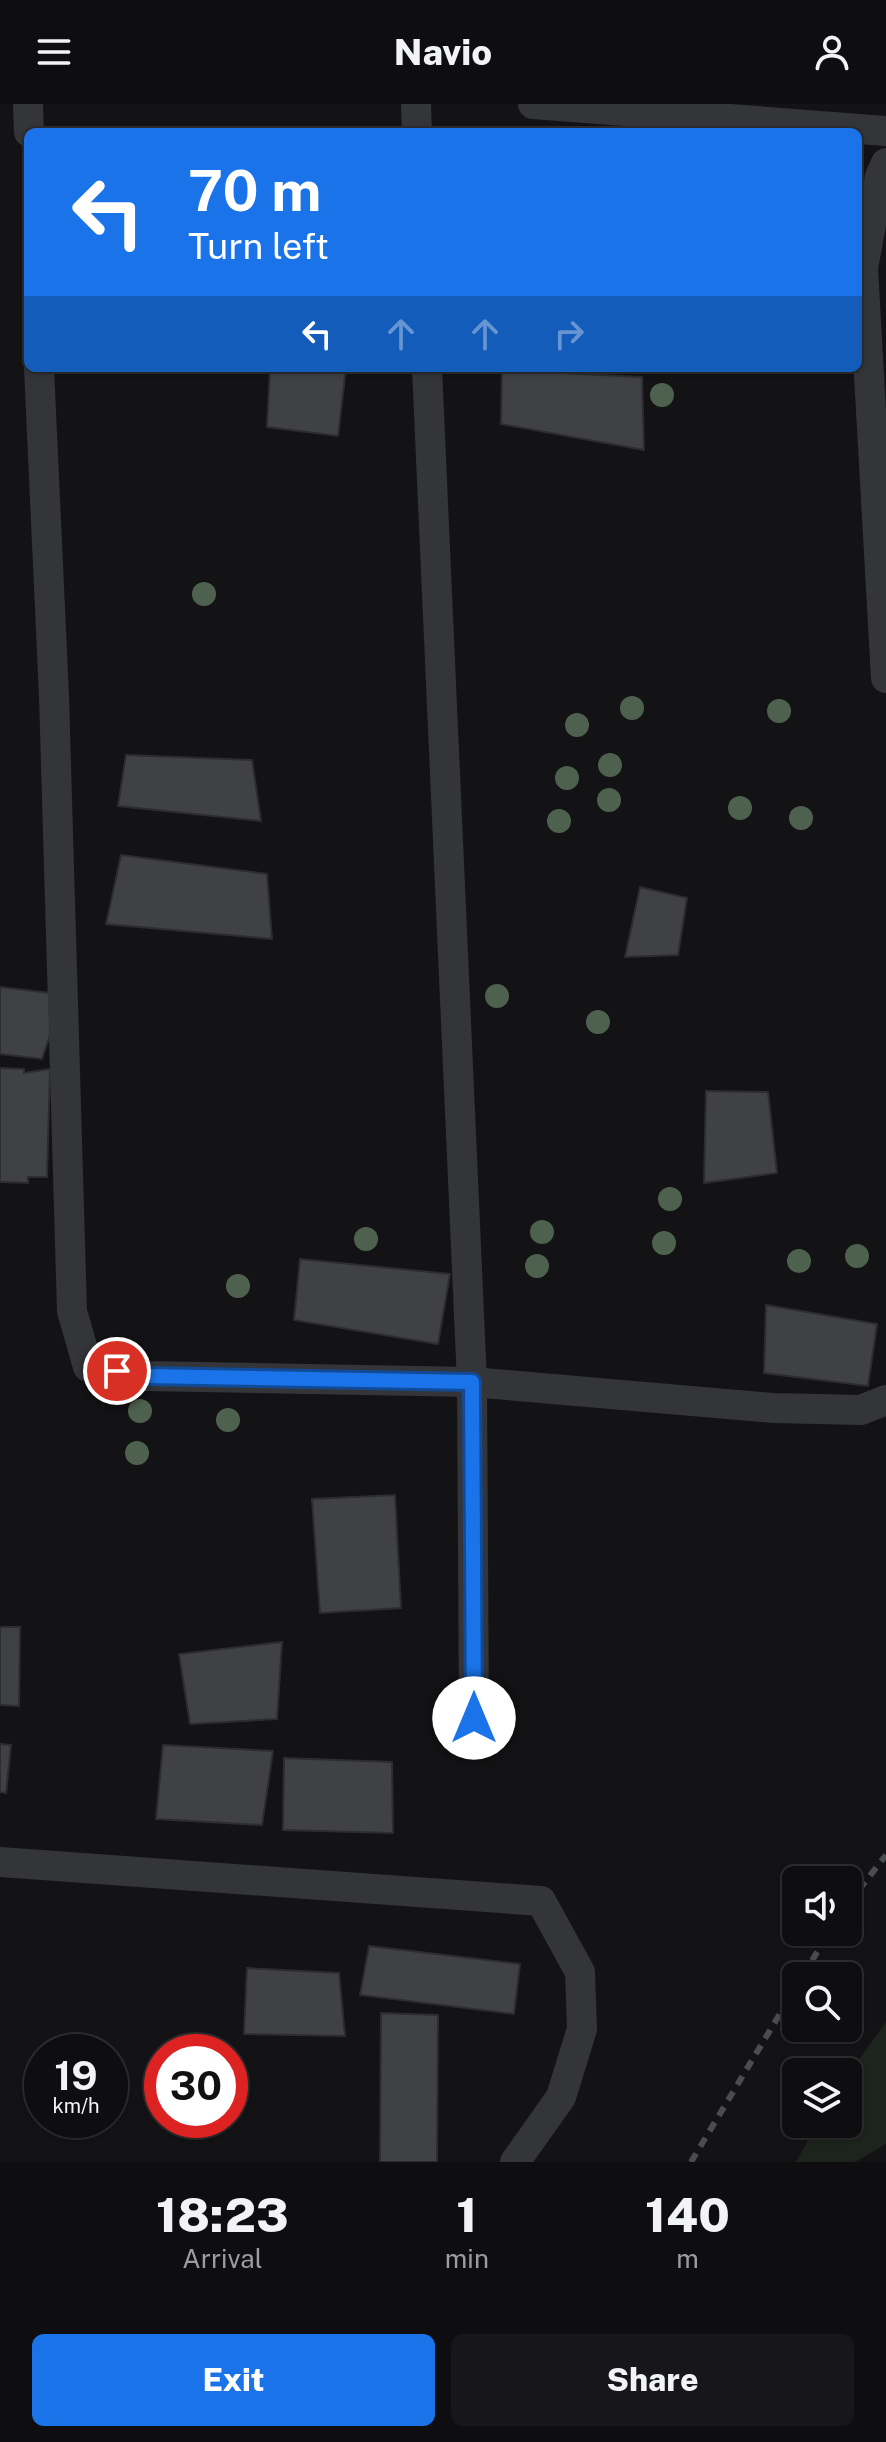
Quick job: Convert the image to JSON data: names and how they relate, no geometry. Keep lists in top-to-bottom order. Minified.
{"page":{"header":"Navio","turn":["70 m","Turn left"],"speed":"19 km/h","limit":"30","eta":["18:23","Arrival","1","min","140","m"],"buttons":["Exit","Share"]}}
